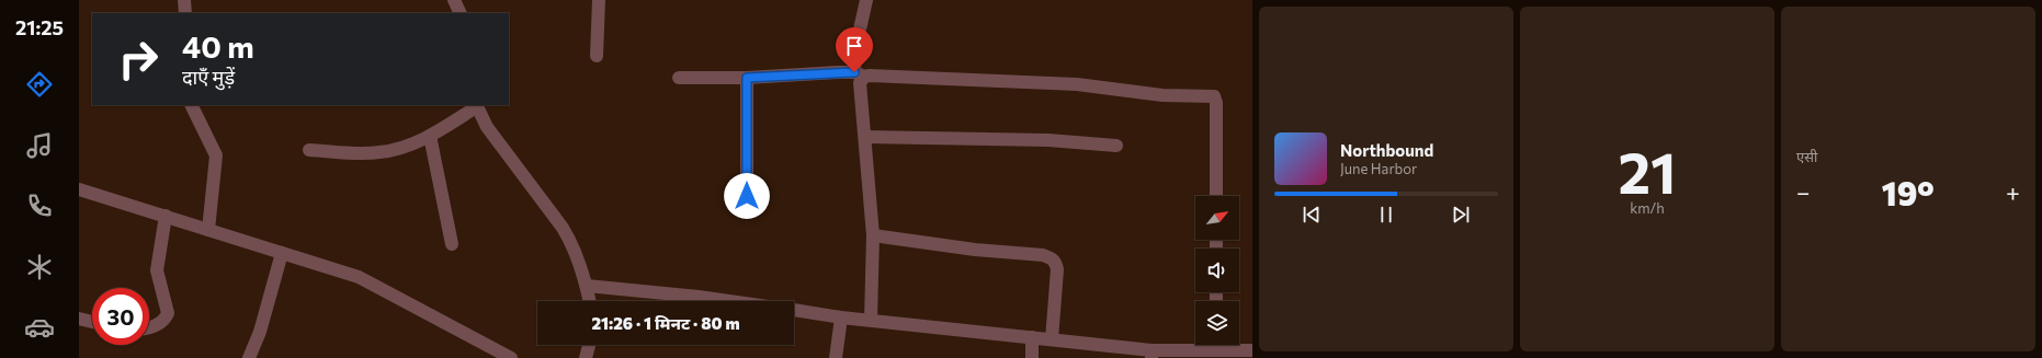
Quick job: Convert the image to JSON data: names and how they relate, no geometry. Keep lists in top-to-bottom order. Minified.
{"north":"top right","page":{"tabs":"21:25","tile":[["21","km/h"],"एसी"],"turn":["40 m","दाएँ मुड़ें"],"song":["Northbound","June Harbor"],"heat":["−","19°","+"],"limit":"30","trip":"21:26 · 1 मिनट · 80 m"}}
